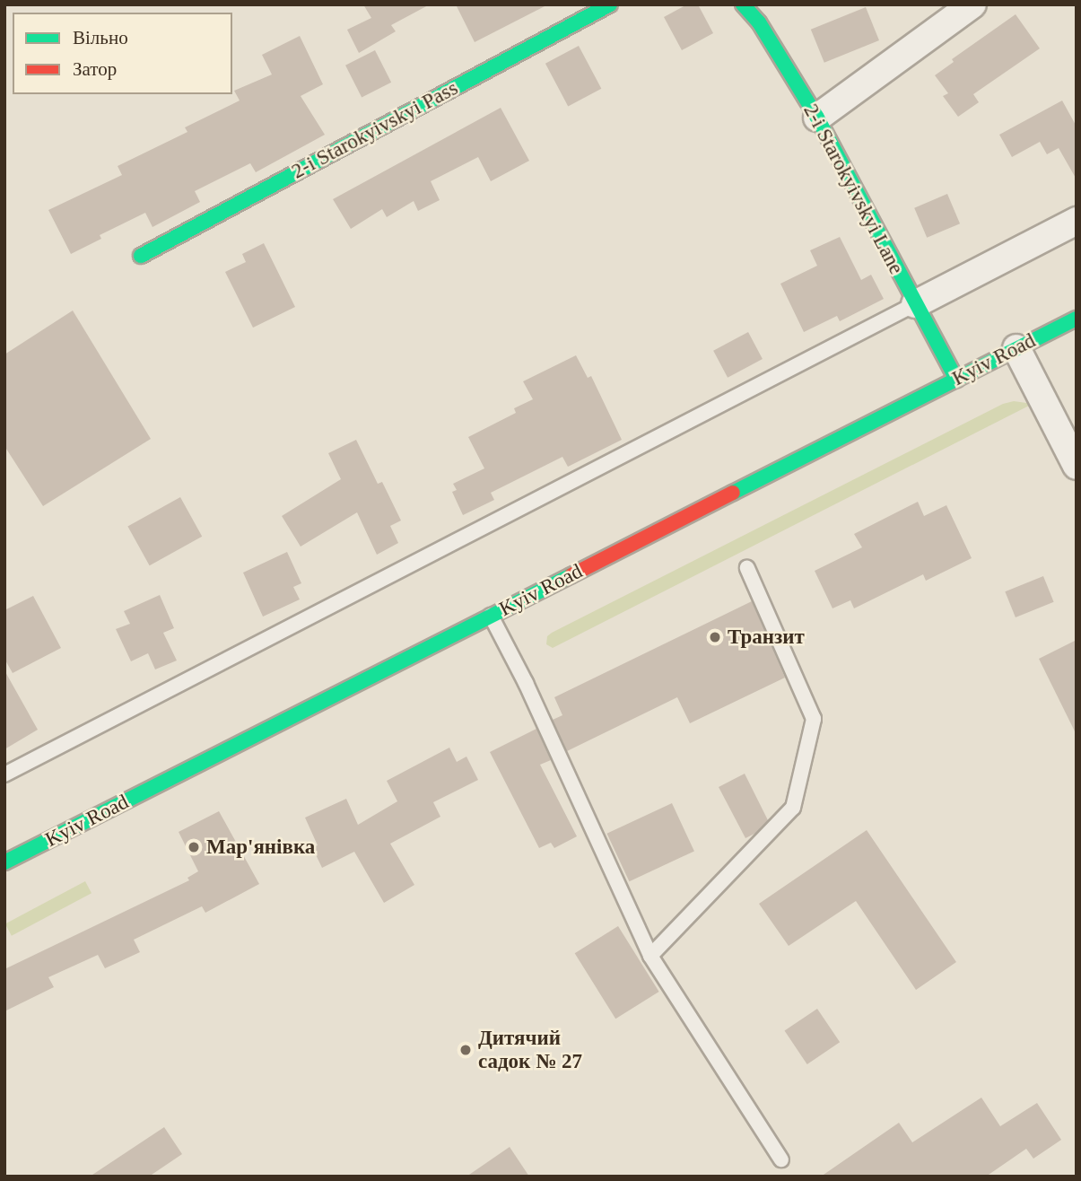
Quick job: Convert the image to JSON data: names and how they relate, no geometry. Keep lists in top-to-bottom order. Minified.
{"streets":{"main road":["2-i Starokyivskyi Pass","2-i Starokyivskyi Lane","Kyiv Road"]},"crossings":[["2-i Starokyivskyi Lane","Kyiv Road"]],"places":["Транзит","Мар'янівка","Дитячий садок № 27"],"legend":["Вільно","Затор"]}
